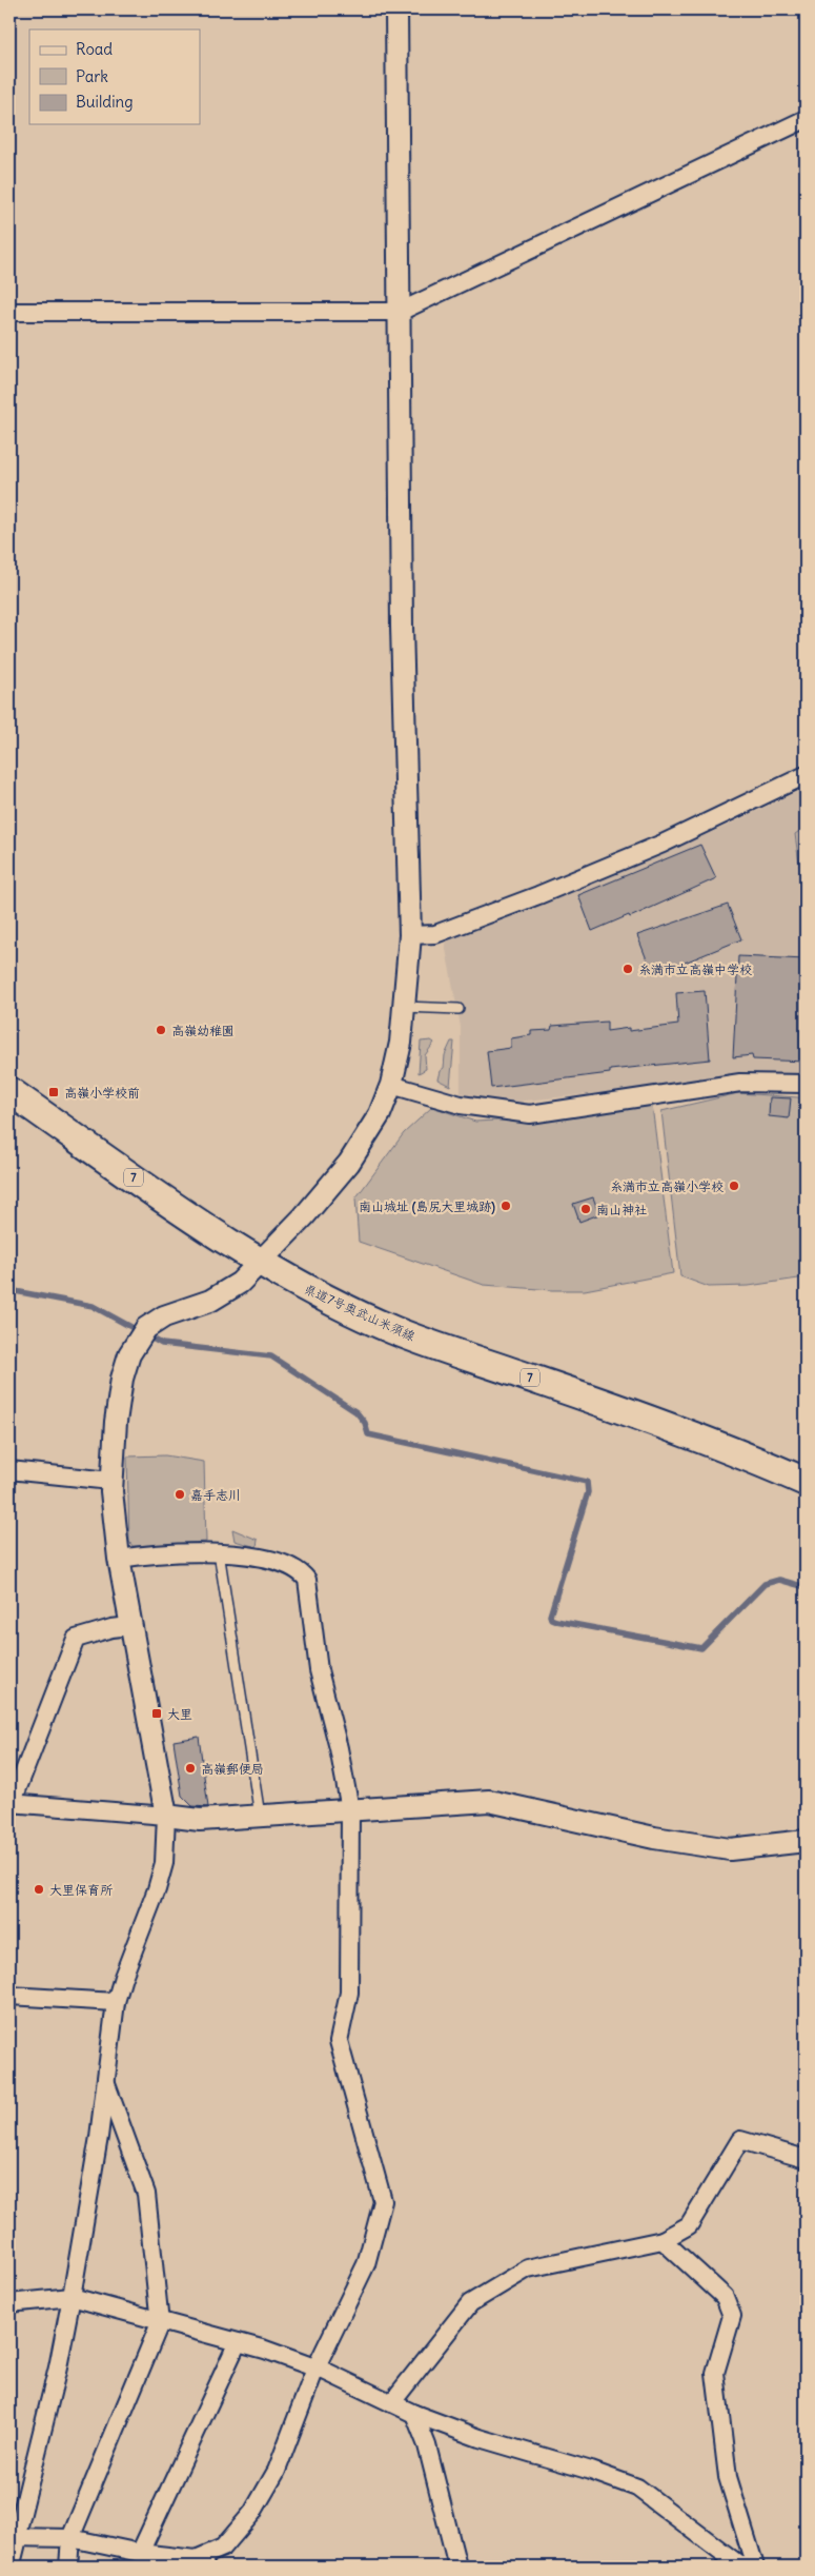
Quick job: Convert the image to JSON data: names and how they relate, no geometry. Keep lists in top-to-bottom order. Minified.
{"streets":{"main road":["7","県道7号奥武山米須線"]},"places":{"other":["糸満市立高嶺中学校","高嶺幼稚園","糸満市立高嶺小学校","南山城址 (島尻大里城跡)","南山神社","嘉手志川","高嶺郵便局","大里保育所"],"transit":["高嶺小学校前","大里"]},"legend":["Road","Park","Building"]}
